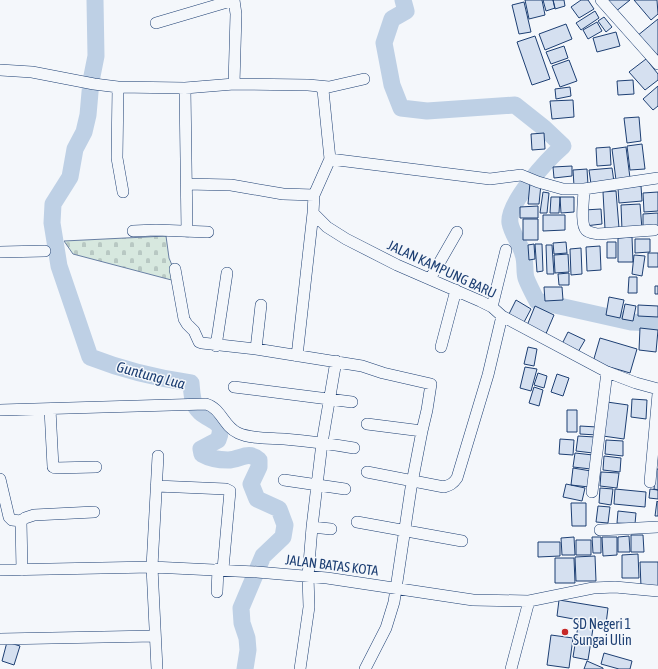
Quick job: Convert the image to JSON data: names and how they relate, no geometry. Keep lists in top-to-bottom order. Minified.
{"streets":{"street":["JALAN KAMPUNG BARU","JALAN BATAS KOTA"]},"water":["Guntung Lua"],"places":["SD Negeri 1 Sungai Ulin"]}
